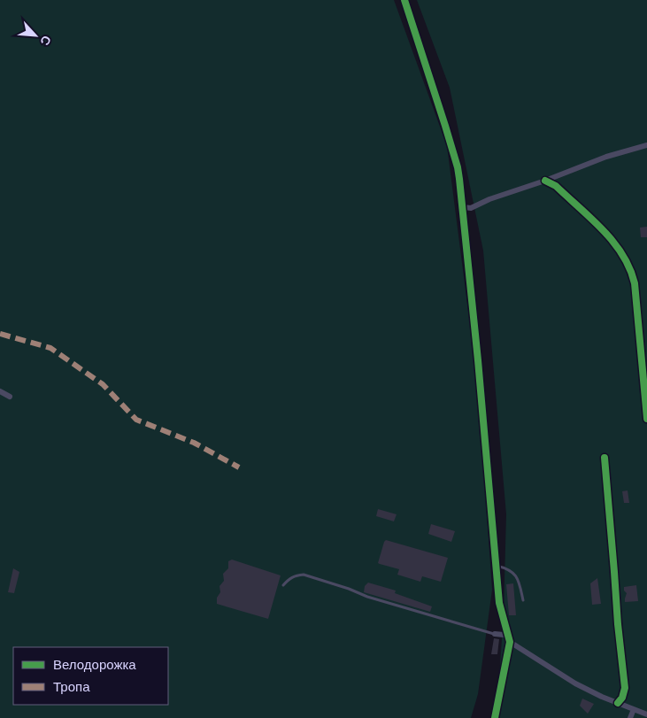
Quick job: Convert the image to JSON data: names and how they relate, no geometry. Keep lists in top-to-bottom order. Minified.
{"legend":["Велодорожка","Тропа"],"north":"bottom right"}
